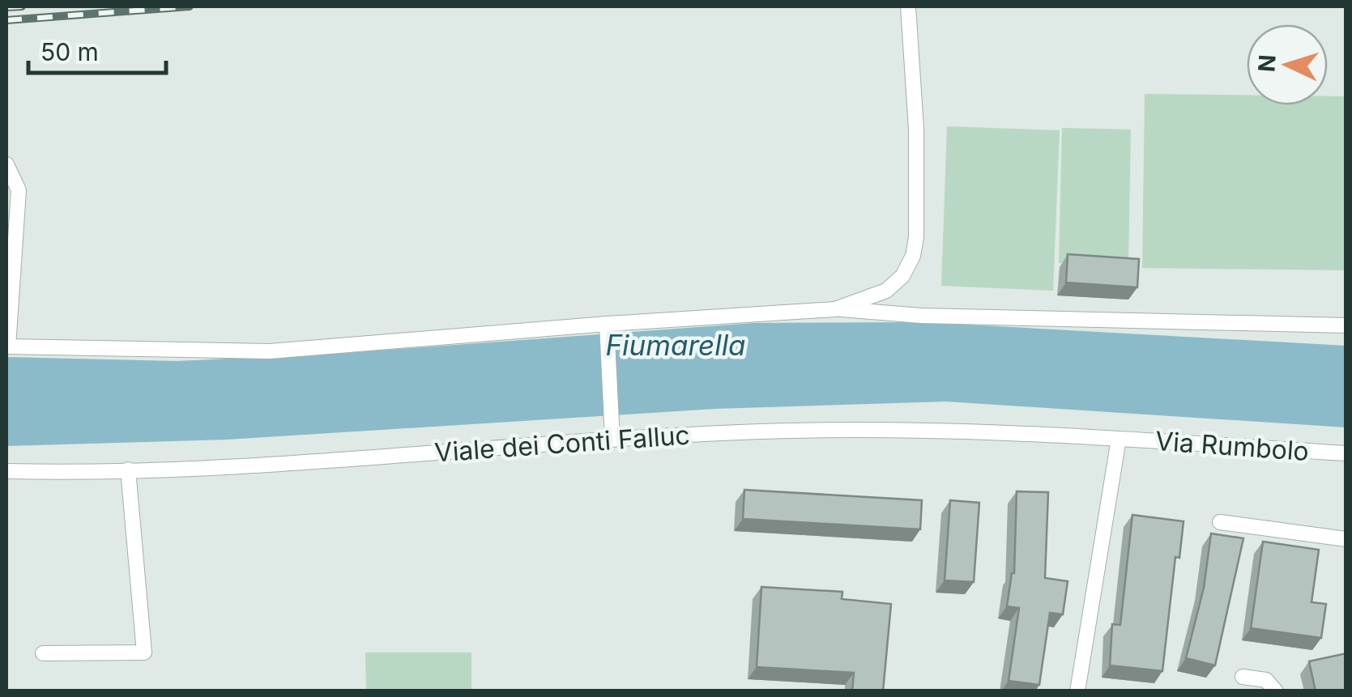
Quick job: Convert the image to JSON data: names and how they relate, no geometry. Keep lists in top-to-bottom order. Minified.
{"streets":{"street":["Viale dei Conti Falluc","Via Rumbolo"]},"crossings":[["Viale dei Conti Falluc","Via Rumbolo"]],"water":["Fiumarella"],"scale_bar":"50 m","north":"left"}
